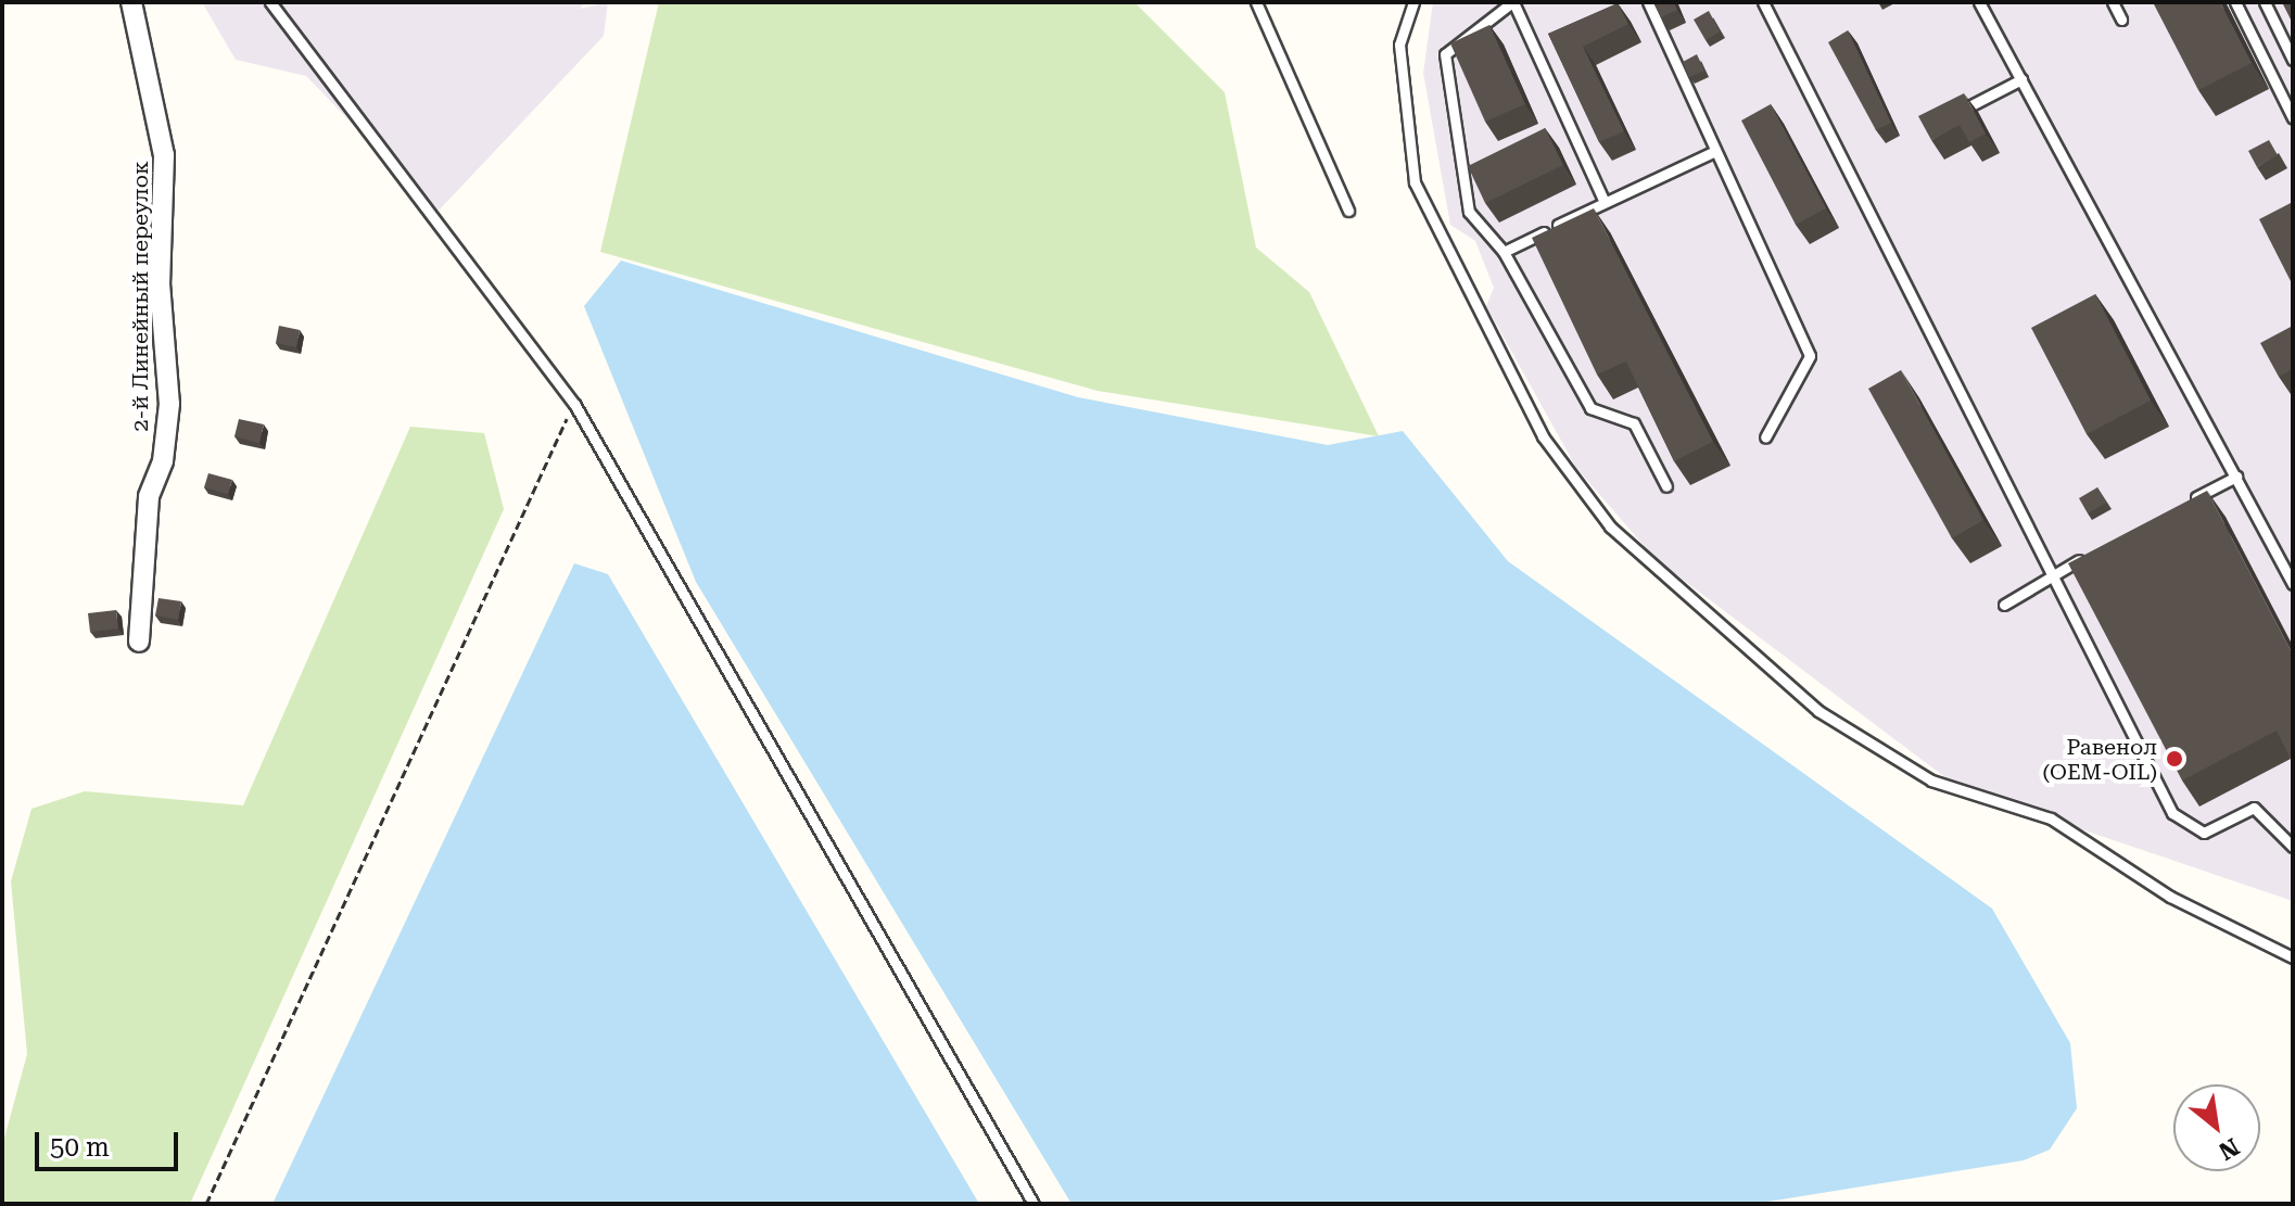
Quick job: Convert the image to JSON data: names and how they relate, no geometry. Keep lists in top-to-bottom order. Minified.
{"streets":{"street":["2-й Линейный переулок"]},"places":["Равенол (OEM-OIL)"],"scale_bar":"50 m","north":"bottom right"}
